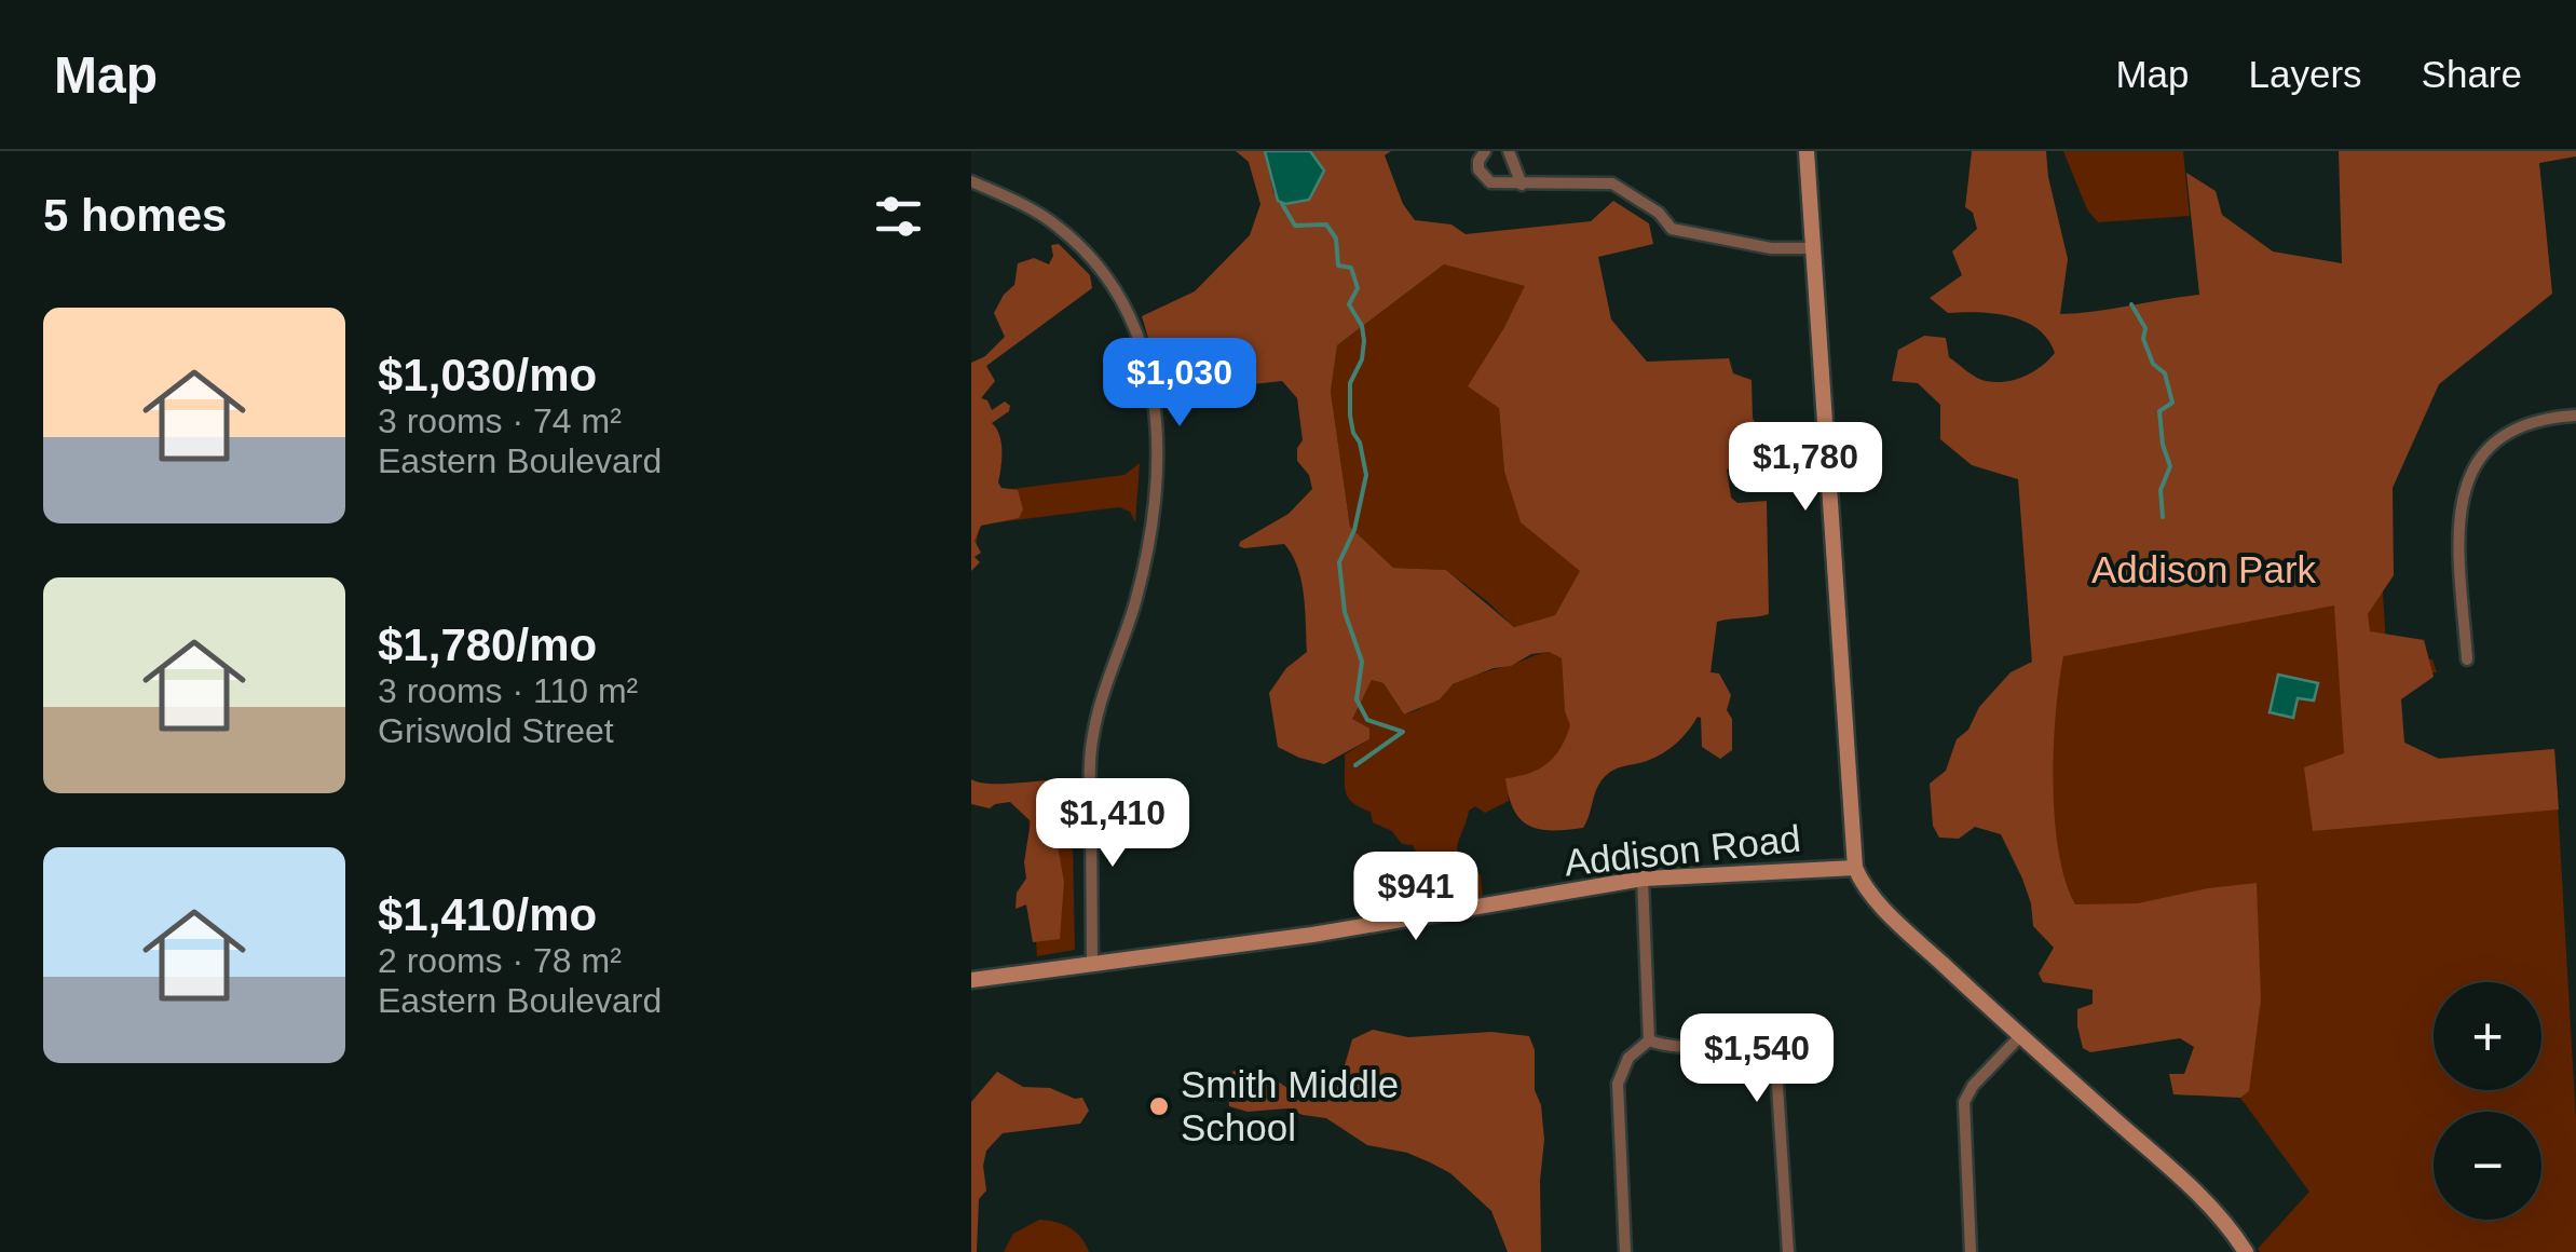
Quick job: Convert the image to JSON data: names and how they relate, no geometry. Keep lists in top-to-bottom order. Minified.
{"streets":{"main road":["Addison Road"]},"parks":["Addison Park"],"places":["Smith Middle School"],"page":{"header":"Map","nav":["Map","Layers","Share"],"heading":"5 homes","list":[{"name":"$1,030/mo","note":"3 rooms · 74 m² · Eastern Boulevard"},{"name":"$1,780/mo","note":"3 rooms · 110 m² · Griswold Street"},{"name":"$1,410/mo","note":"2 rooms · 78 m² · Eastern Boulevard"}],"price":["$1,030","$1,780","$1,410","$941","$1,540"],"map_buttons":["+","−"]}}
